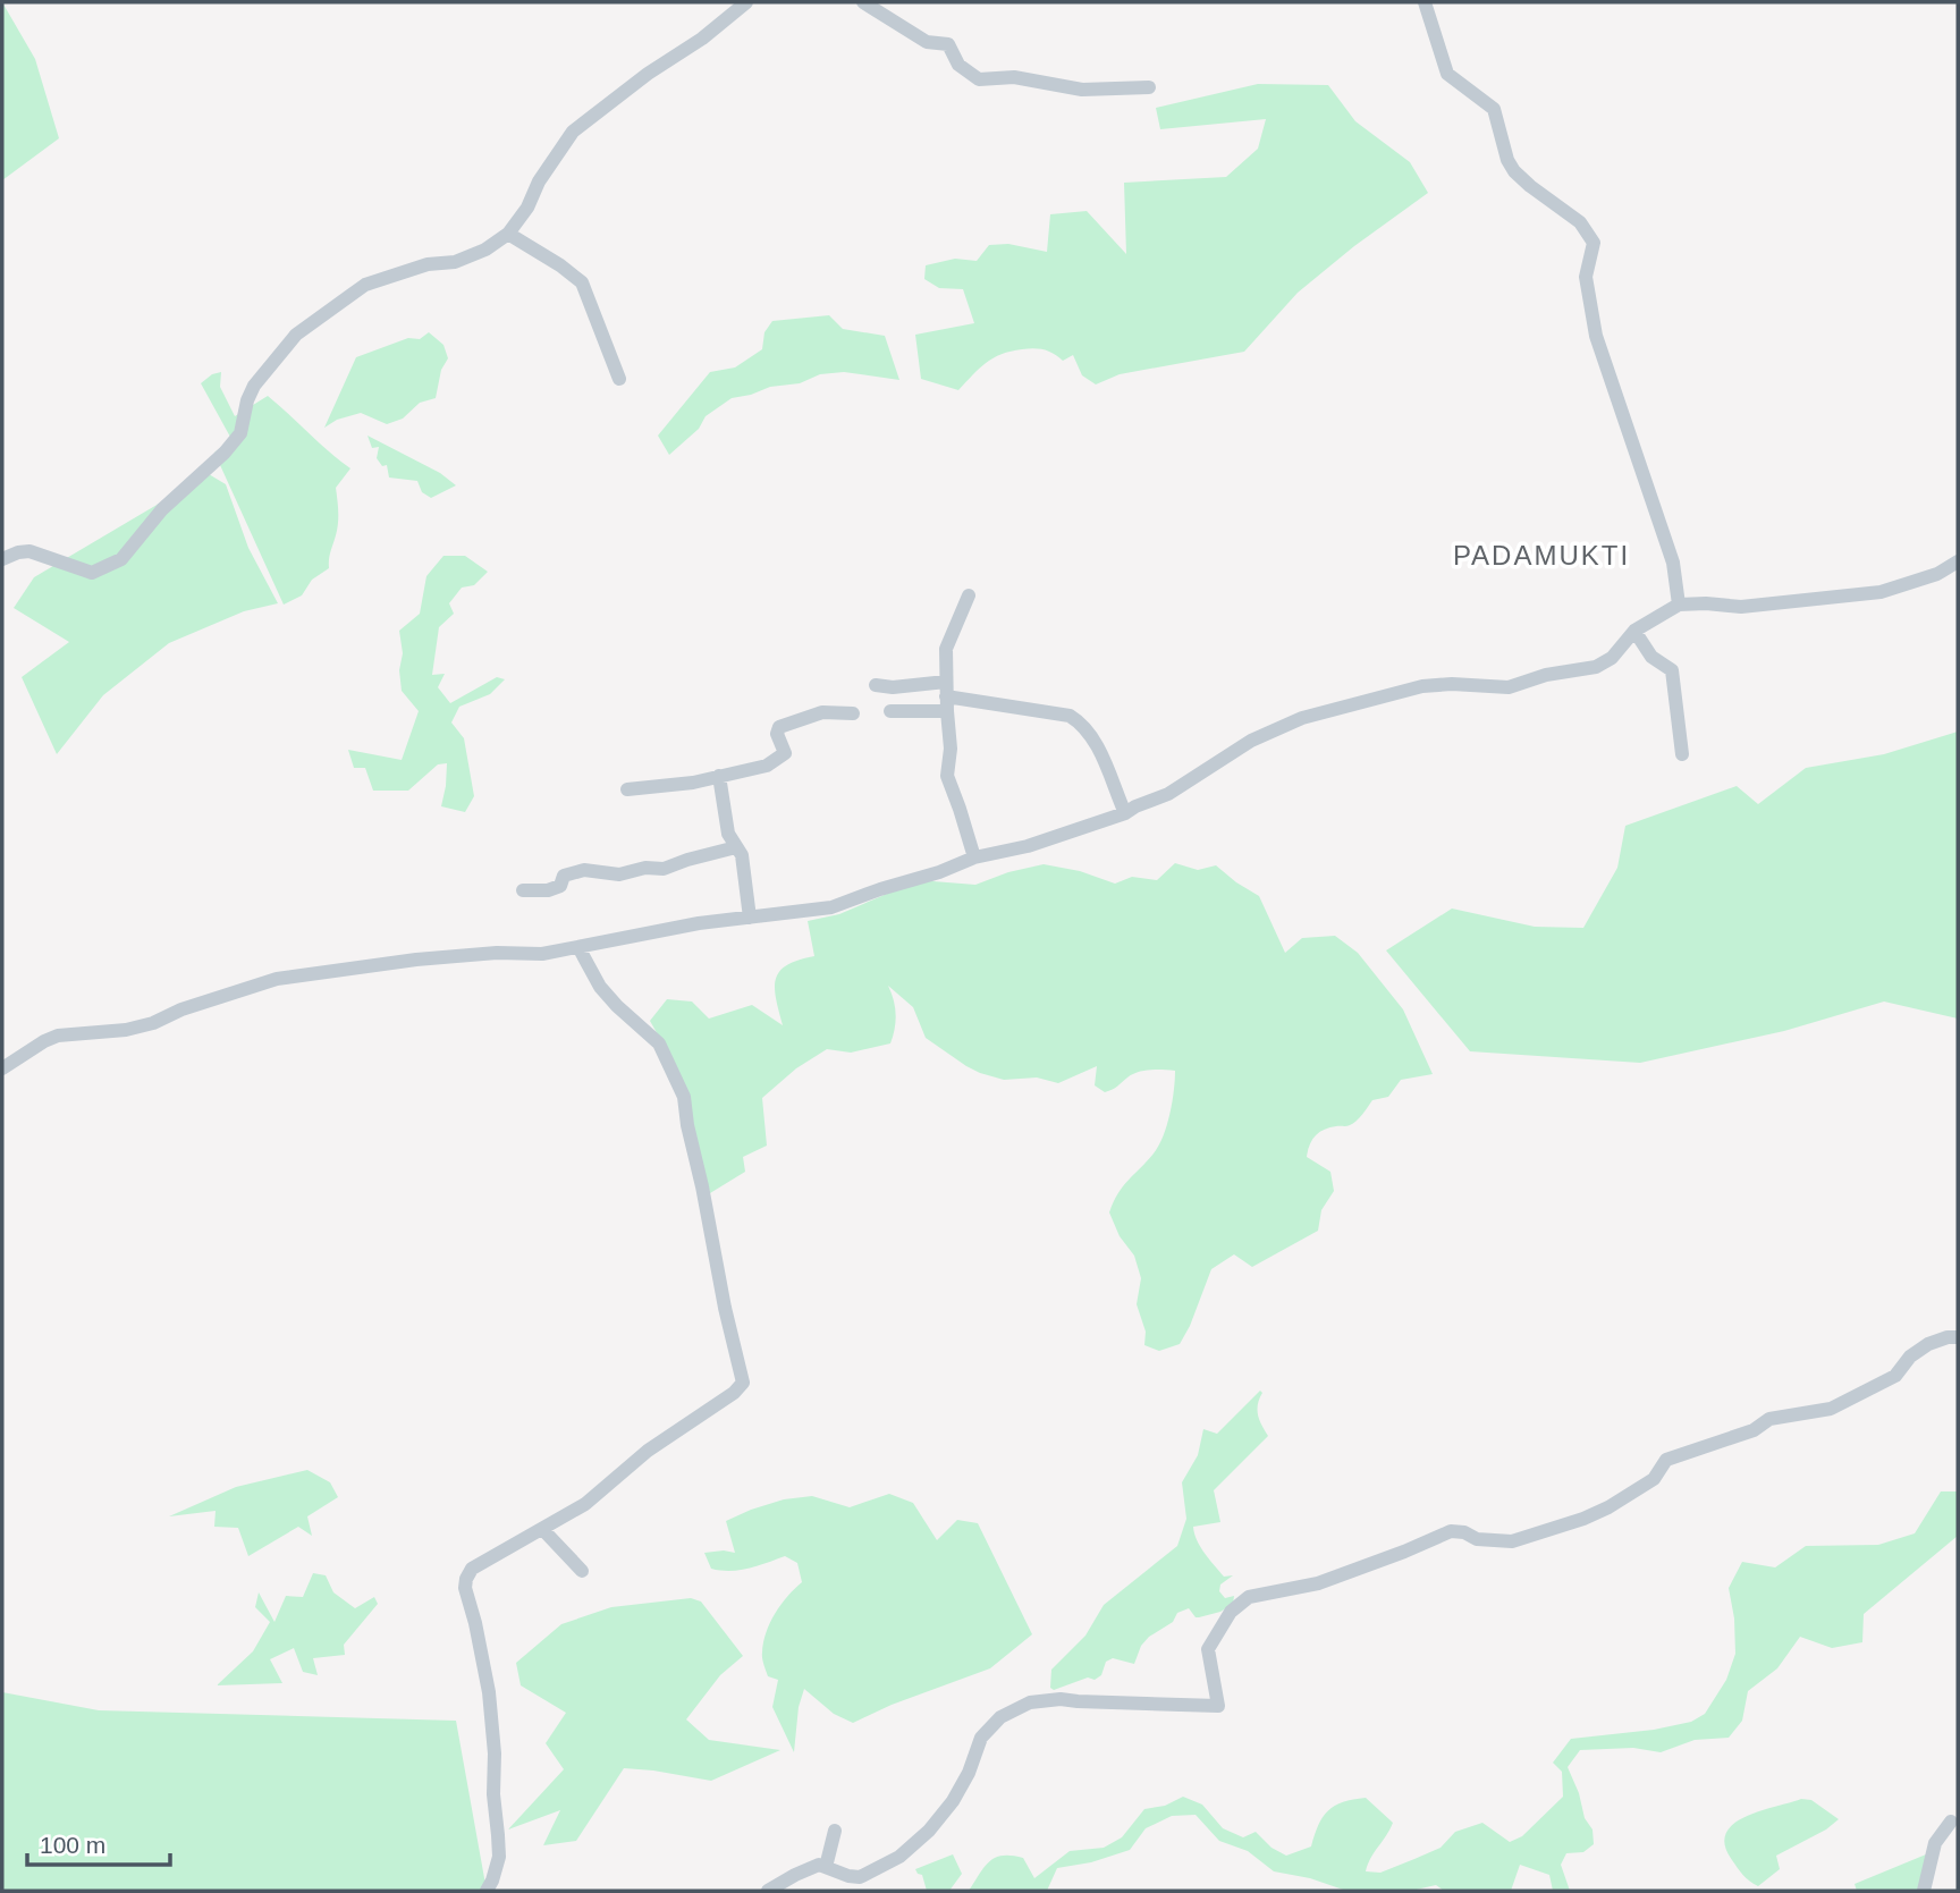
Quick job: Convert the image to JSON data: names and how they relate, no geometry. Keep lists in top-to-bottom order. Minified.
{"districts":["PADAMUKTI"],"scale_bar":"100 m"}
